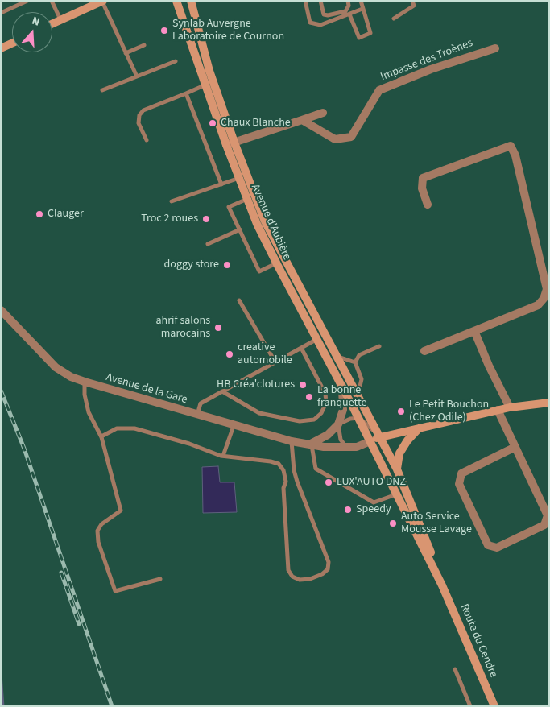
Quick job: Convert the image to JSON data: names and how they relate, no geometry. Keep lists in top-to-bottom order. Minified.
{"streets":{"main road":["Avenue d'Aubière","Route du Cendre"],"street":["Impasse des Troènes","Avenue de la Gare"]},"crossings":[["Avenue d'Aubière","Avenue de la Gare"],["Avenue d'Aubière","Route du Cendre"],["Avenue de la Gare","Route du Cendre"]],"places":["Synlab Auvergne Laboratoire de Cournon","Chaux Blanche","Clauger","Troc 2 roues","doggy store","ahrif salons marocains","creative automobile","HB Créa'clotures","La bonne franquette","Le Petit Bouchon (Chez Odile)","LUX'AUTO DNZ","Speedy","Auto Service Mousse Lavage"],"north":"top"}
